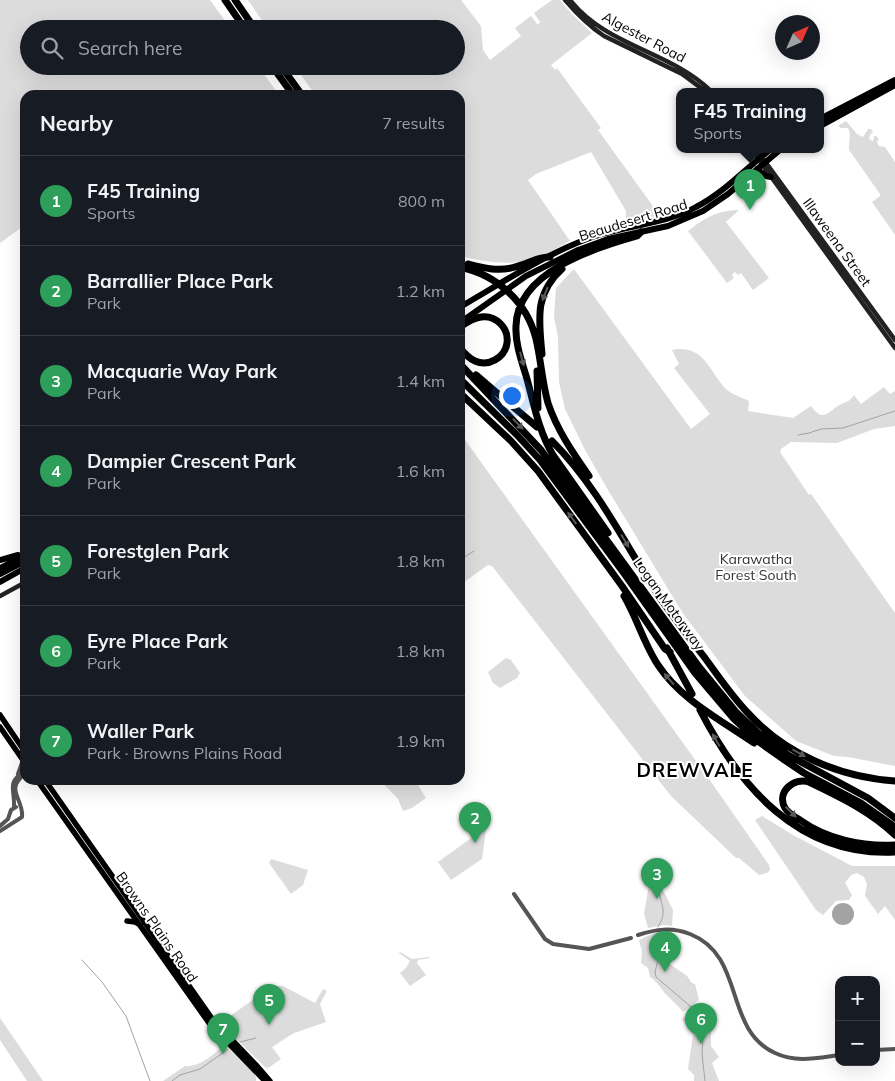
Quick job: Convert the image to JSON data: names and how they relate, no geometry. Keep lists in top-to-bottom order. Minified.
{"streets":{"highway":["Beaudesert Road","Logan Motorway"],"main road":["Algester Road","Illaweena Street","Browns Plains Road"]},"crossings":[["Beaudesert Road","Illaweena Street"]],"districts":["DREWVALE"],"parks":["Karawatha Forest South"],"north":"top right","page":{"search":"Search here","popup":["F45 Training","Sports"],"heading":["Nearby","7 results"],"list":[{"mark":"1","name":"F45 Training","note":"Sports","value":"800 m"},{"mark":"2","name":"Barrallier Place Park","note":"Park","value":"1.2 km"},{"mark":"3","name":"Macquarie Way Park","note":"Park","value":"1.4 km"},{"mark":"4","name":"Dampier Crescent Park","note":"Park","value":"1.6 km"},{"mark":"5","name":"Forestglen Park","note":"Park","value":"1.8 km"},{"mark":"6","name":"Eyre Place Park","note":"Park","value":"1.8 km"},{"mark":"7","name":"Waller Park","note":"Park · Browns Plains Road","value":"1.9 km"}],"pins":["1","2","3","4","5","6","7"],"map_buttons":["+","−"]}}
